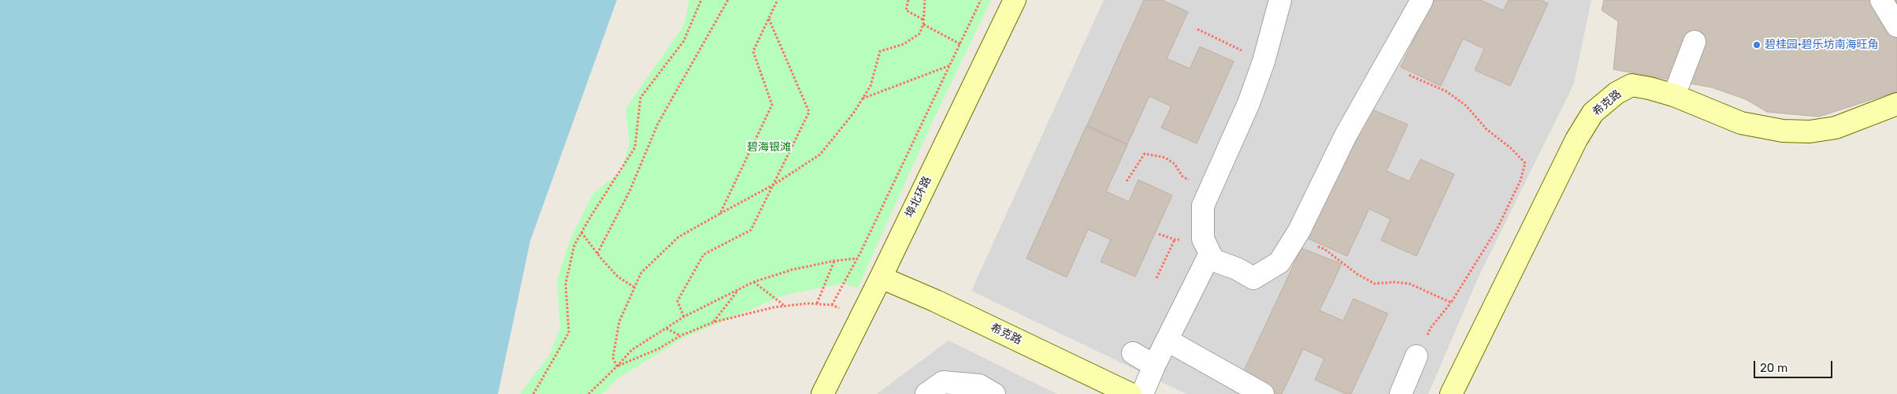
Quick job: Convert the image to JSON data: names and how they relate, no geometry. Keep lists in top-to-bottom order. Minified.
{"streets":{"street":["希克路","埠北环路"]},"crossings":[["希克路","埠北环路"]],"parks":["碧海银滩"],"places":["碧桂园·碧乐坊南海旺角"],"scale_bar":"20 m"}
